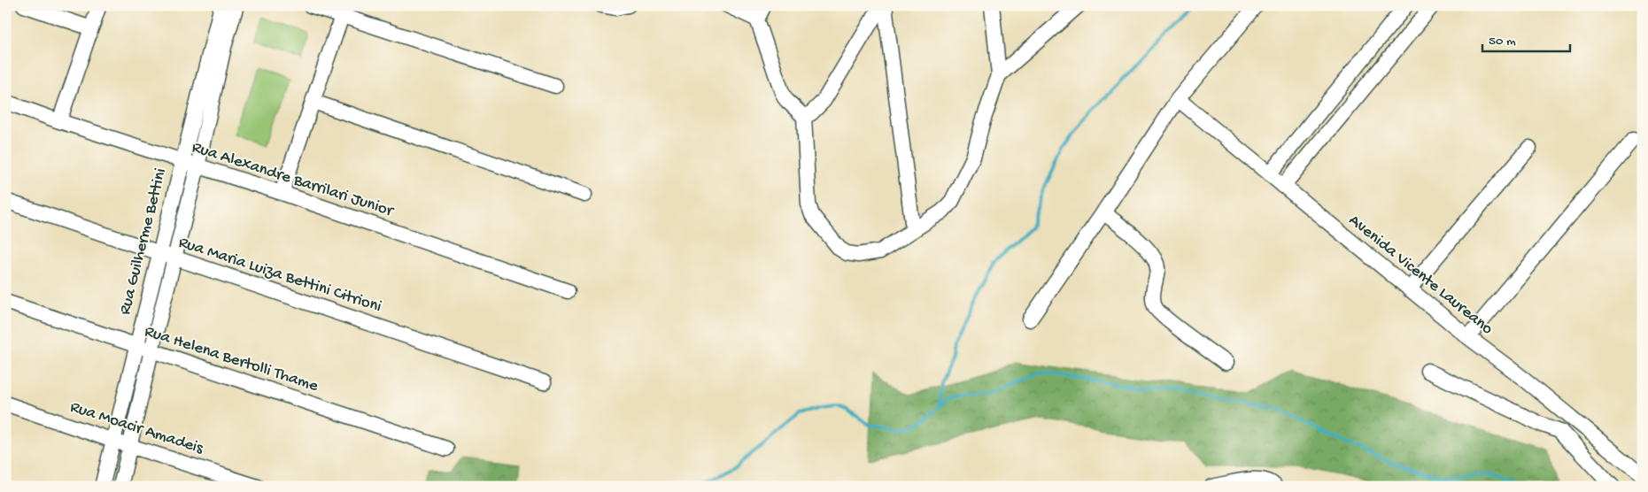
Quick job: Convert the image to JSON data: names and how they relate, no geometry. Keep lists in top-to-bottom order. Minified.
{"streets":{"street":["Rua Alexandre Barrilari Junior","Rua Guilherme Bettini","Rua Maria Luiza Bettini Citrioni","Avenida Vicente Laureano","Rua Helena Bertolli Thame","Rua Moacir Amadeis"]},"crossings":[["Rua Alexandre Barrilari Junior","Rua Guilherme Bettini"],["Rua Guilherme Bettini","Rua Maria Luiza Bettini Citrioni"],["Rua Guilherme Bettini","Rua Helena Bertolli Thame"],["Rua Guilherme Bettini","Rua Moacir Amadeis"]],"scale_bar":"50 m"}
